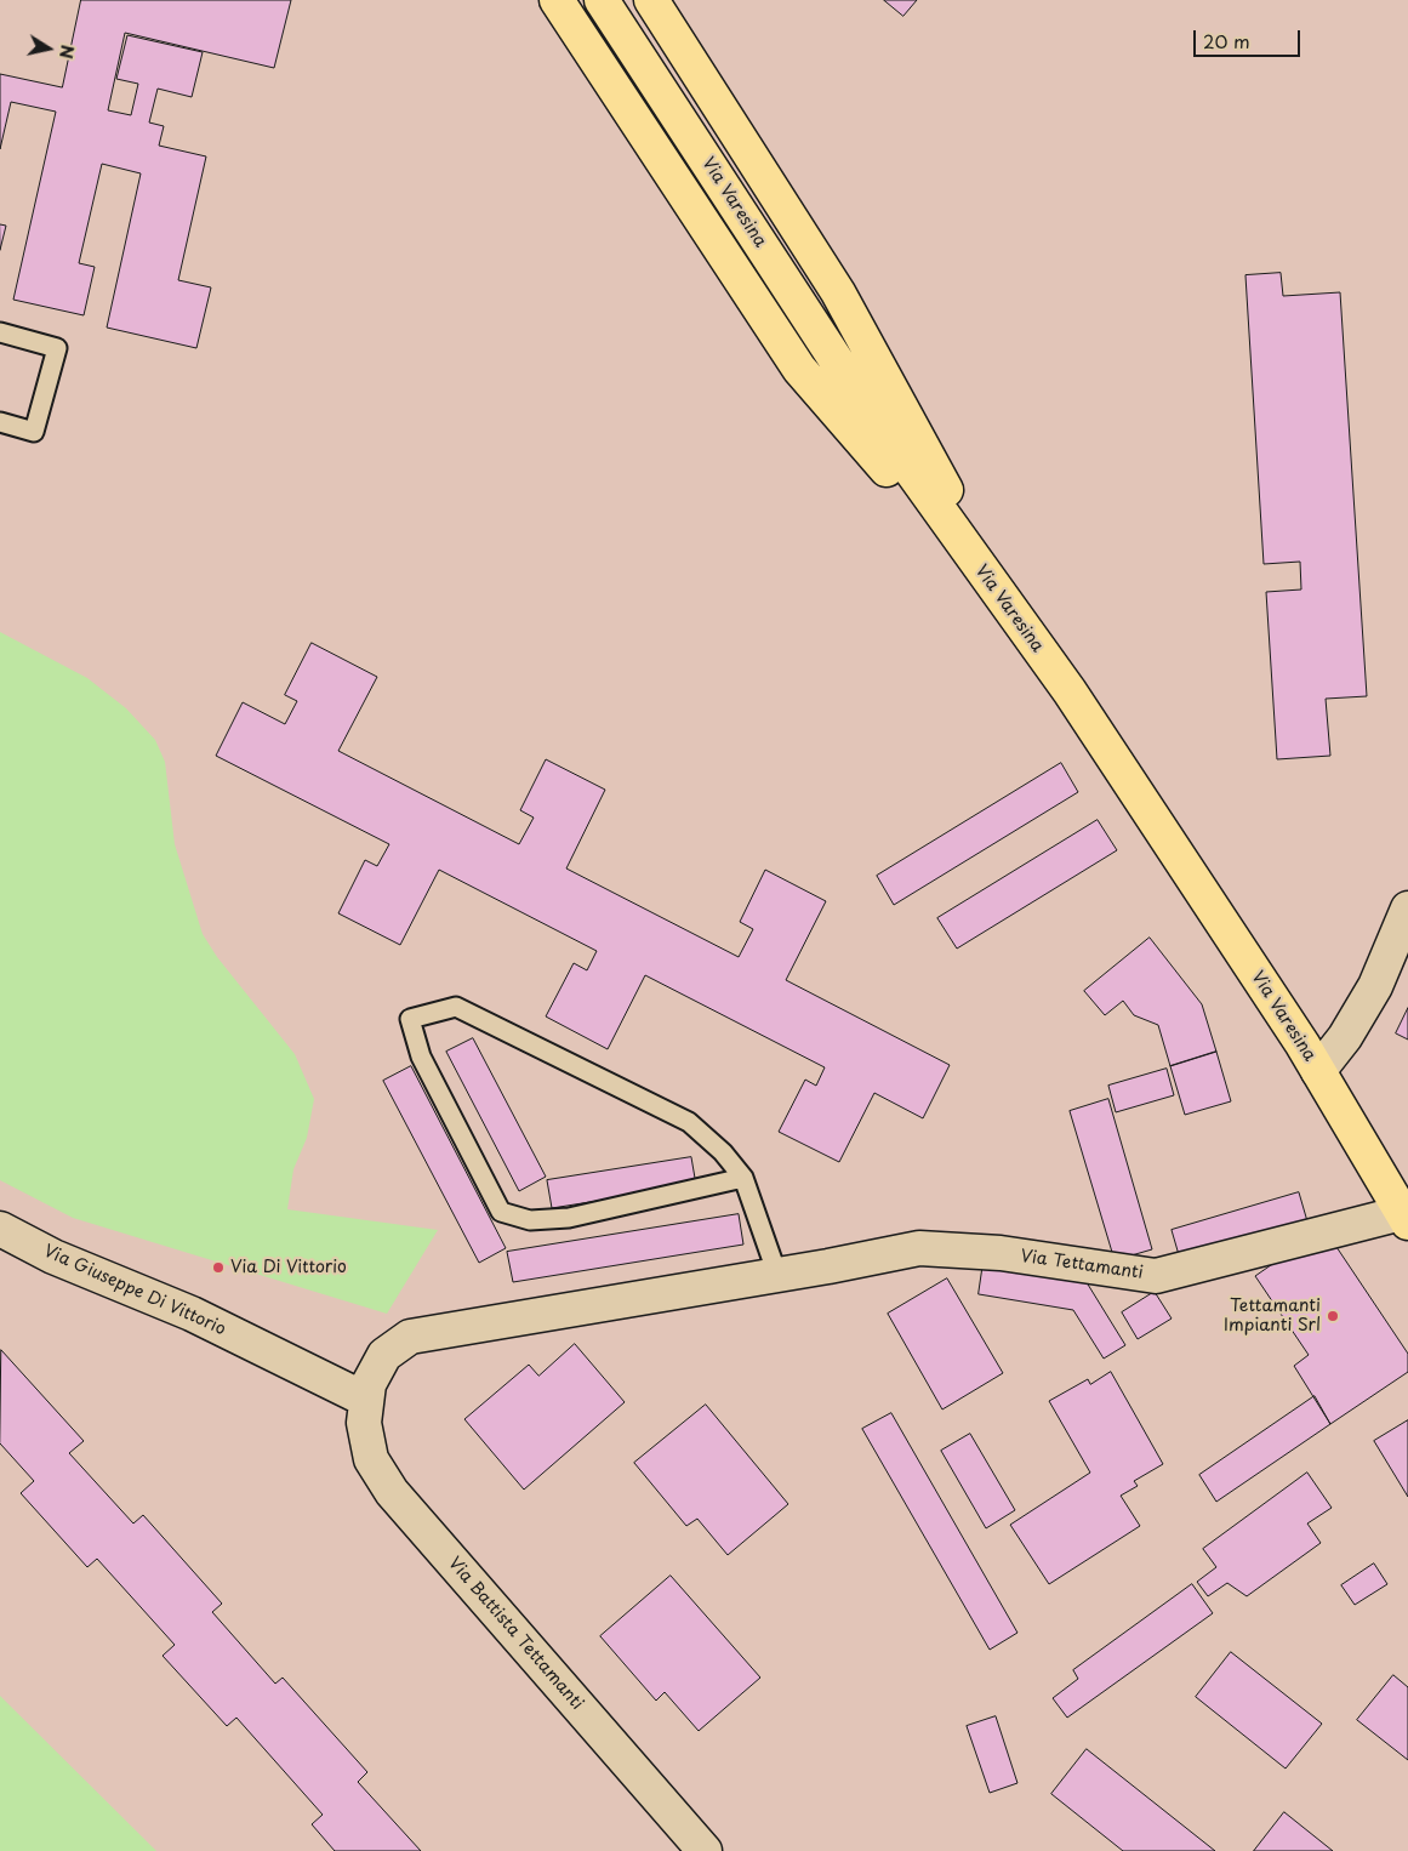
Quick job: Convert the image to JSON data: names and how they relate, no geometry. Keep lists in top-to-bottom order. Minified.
{"streets":{"main road":["Via Varesina"],"street":["Via Tettamanti","Via Giuseppe Di Vittorio","Via Battista Tettamanti"]},"crossings":[["Via Varesina","Via Tettamanti"],["Via Tettamanti","Via Battista Tettamanti"],["Via Giuseppe Di Vittorio","Via Battista Tettamanti"]],"places":["Via Di Vittorio","Tettamanti Impianti Srl"],"scale_bar":"20 m","north":"right"}
